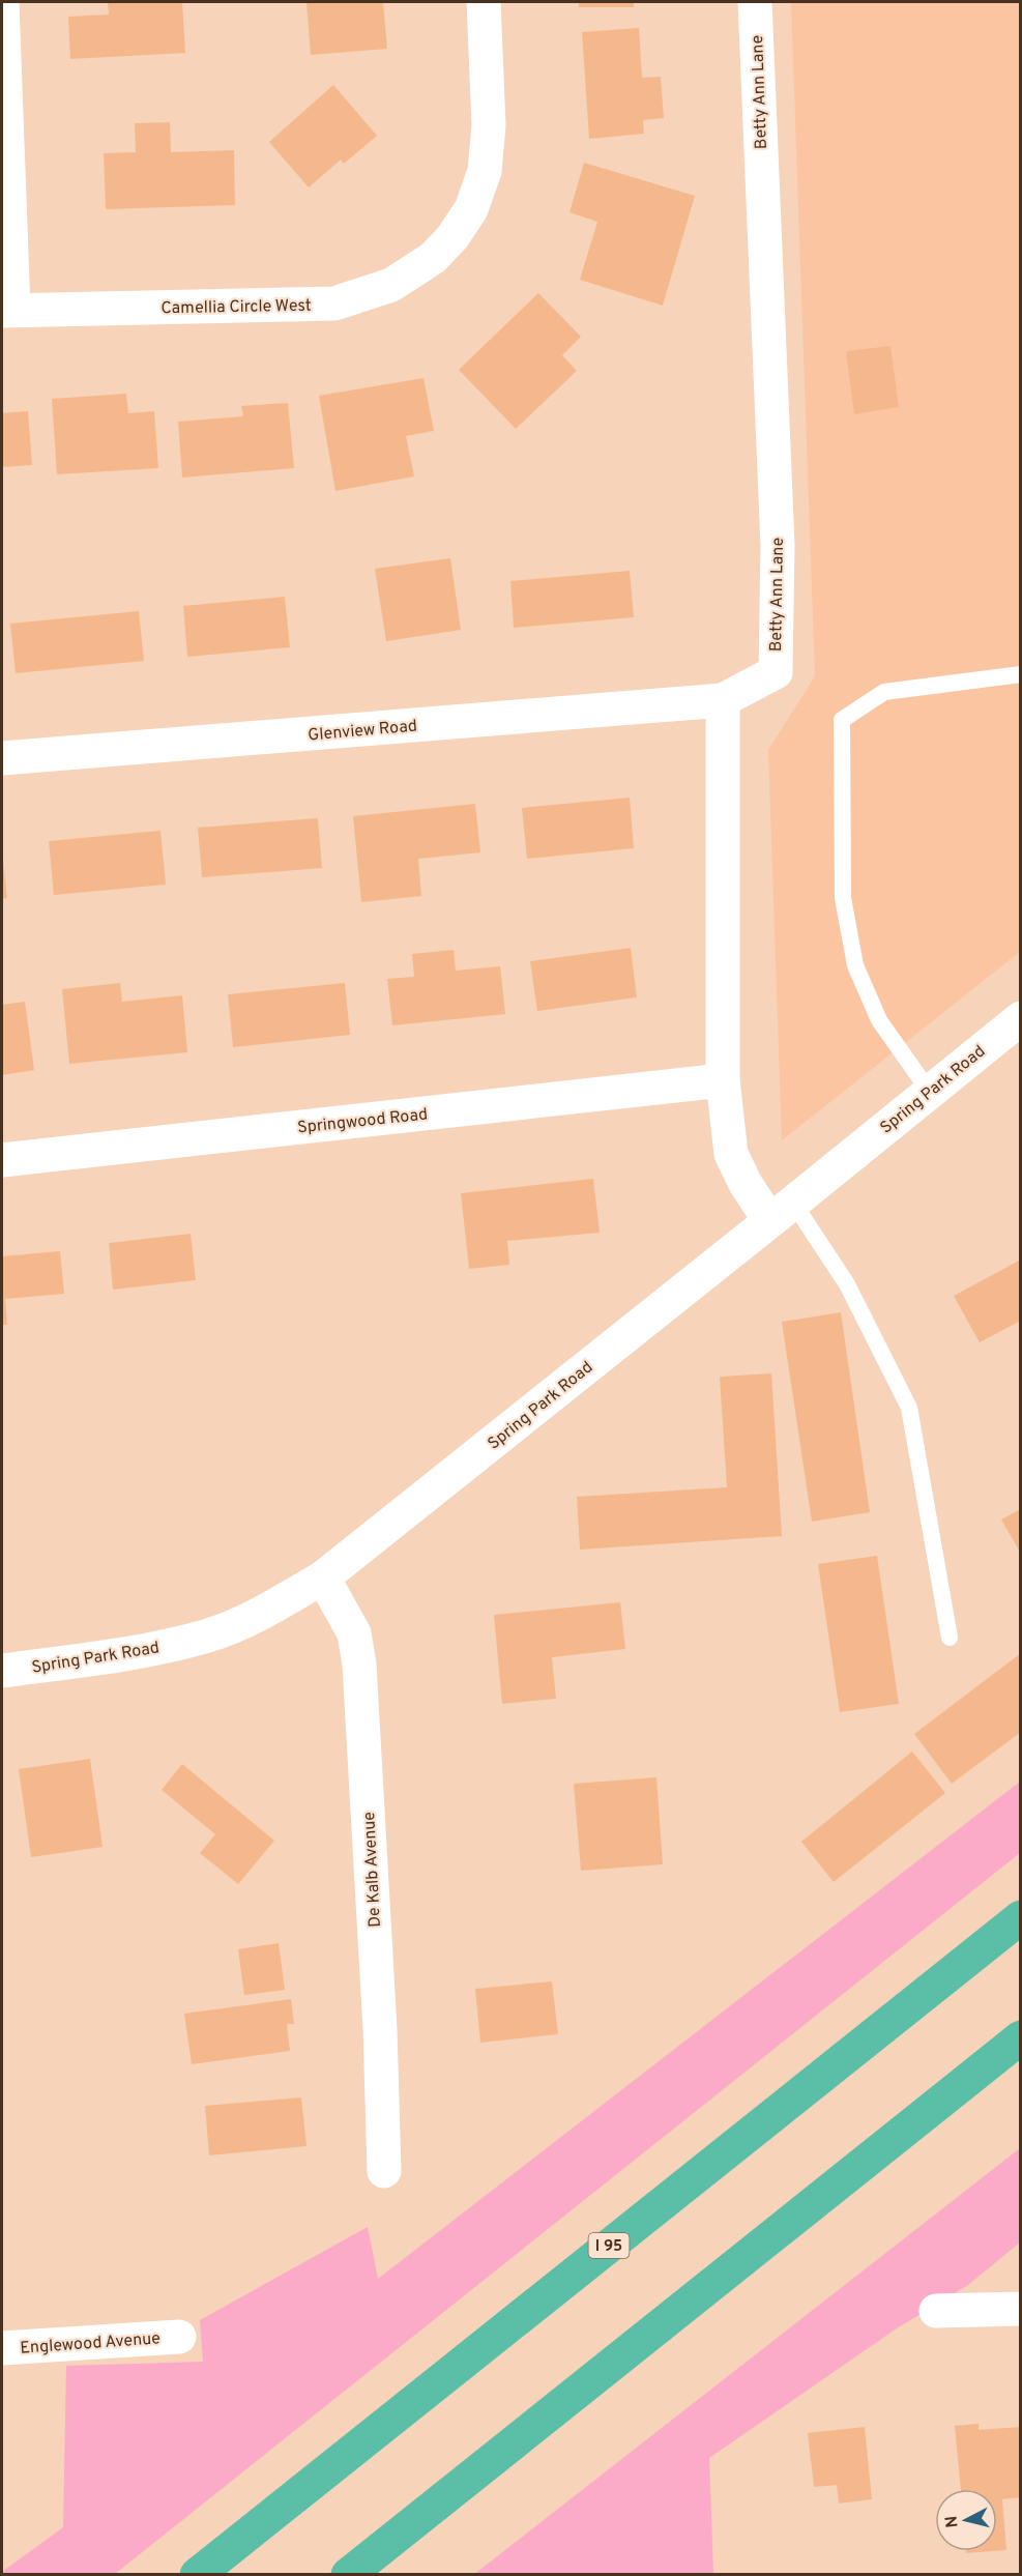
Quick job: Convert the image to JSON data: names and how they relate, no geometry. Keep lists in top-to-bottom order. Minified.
{"streets":{"highway":["I 95"],"street":["Betty Ann Lane","Camellia Circle West","Glenview Road","Spring Park Road","Springwood Road","De Kalb Avenue","Englewood Avenue"]},"crossings":[["Betty Ann Lane","Glenview Road"],["Spring Park Road","De Kalb Avenue"]],"north":"left"}
